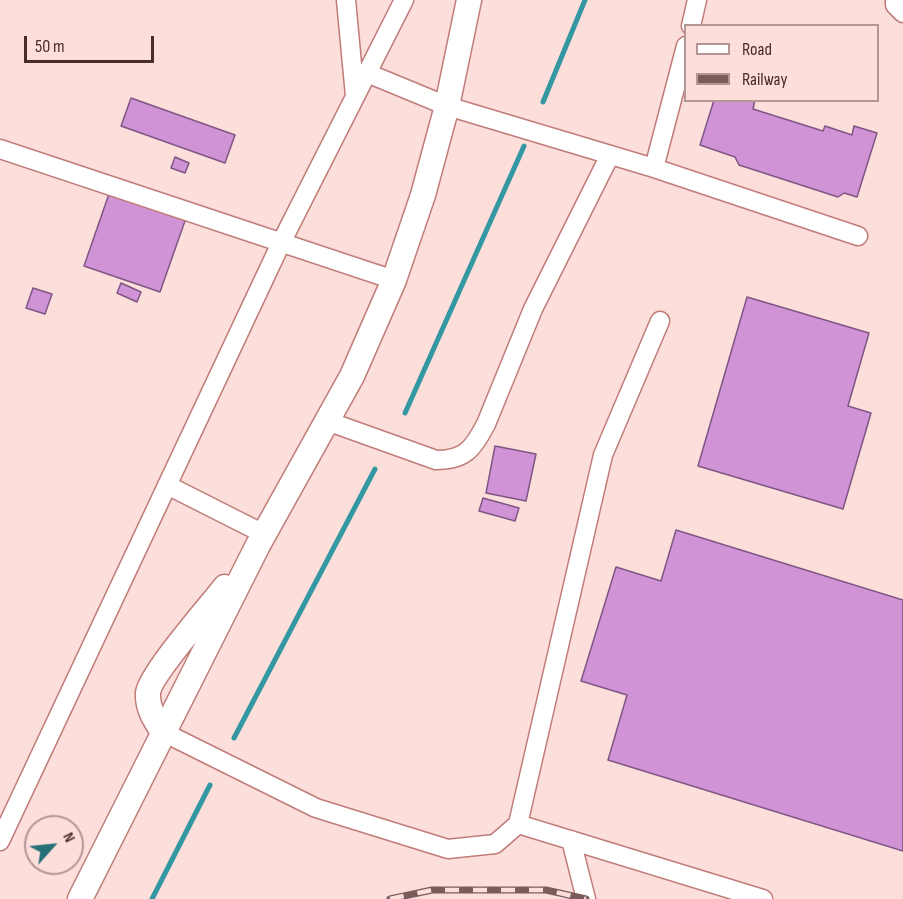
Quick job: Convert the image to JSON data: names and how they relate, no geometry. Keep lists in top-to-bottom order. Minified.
{"legend":["Road","Railway"],"scale_bar":"50 m","north":"top right"}
